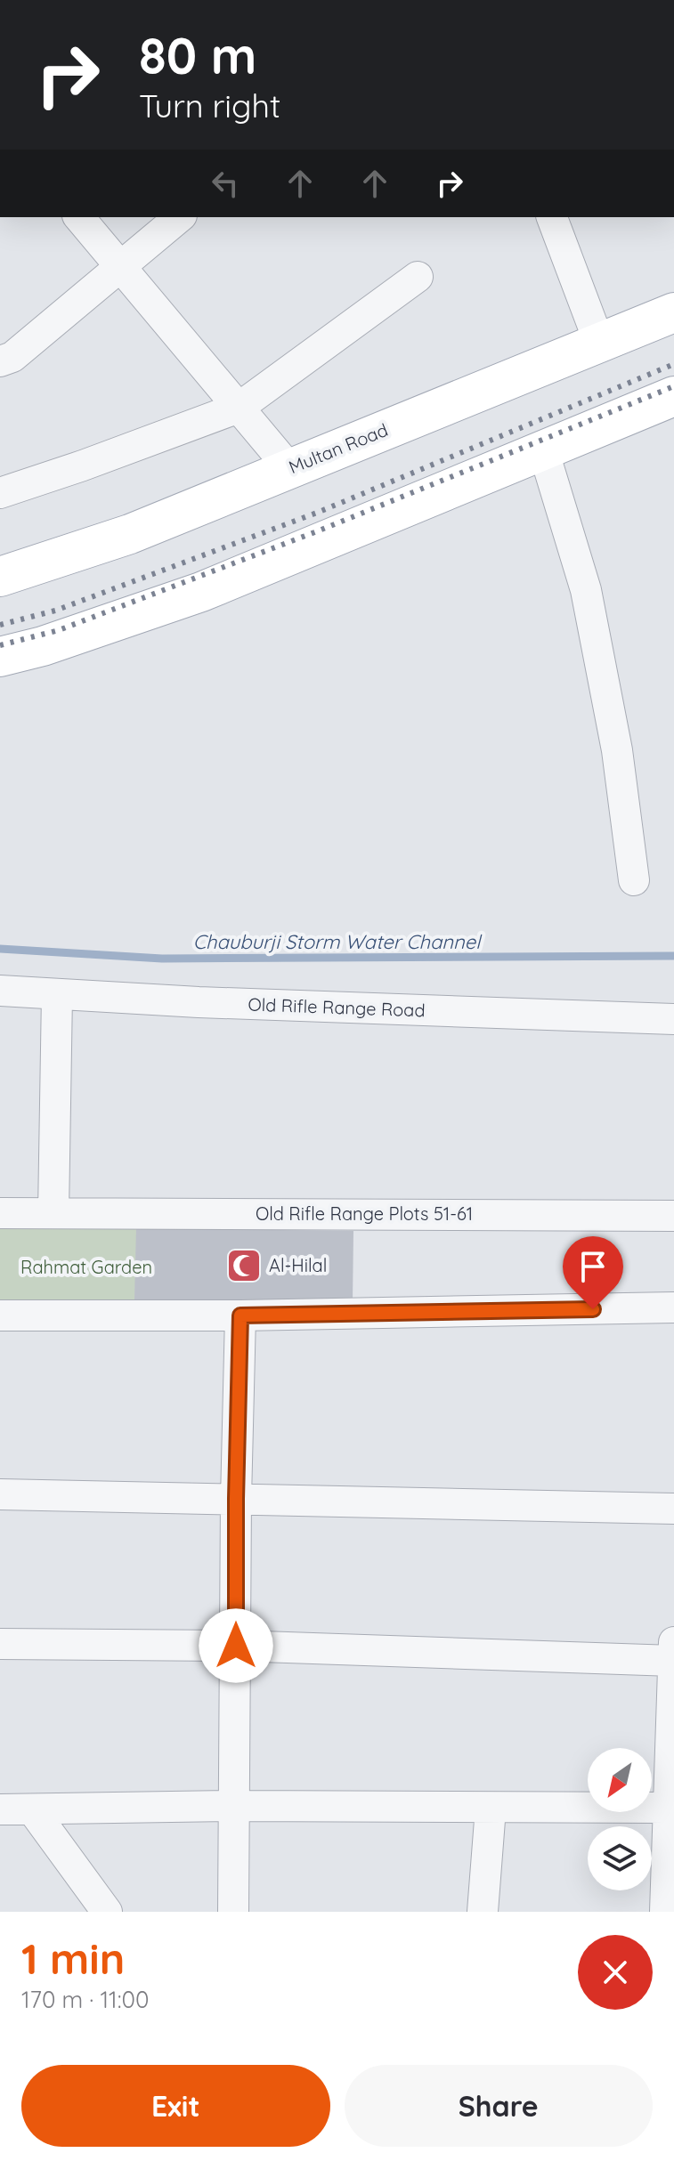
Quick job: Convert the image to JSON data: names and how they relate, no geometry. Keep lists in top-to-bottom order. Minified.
{"streets":{"main road":["Multan Road"],"street":["Old Rifle Range Road","Old Rifle Range Plots 51-61"]},"water":["Chauburji Storm Water Channel"],"parks":["Rahmat Garden"],"places":{"mosque":["Al-Hilal"]},"north":"bottom left","page":{"turn":["80 m","Turn right"],"heading":["1 min","170 m · 11:00"],"buttons":["Exit","Share"]}}
